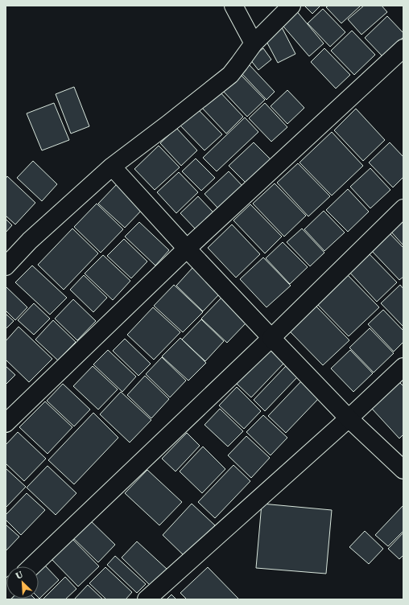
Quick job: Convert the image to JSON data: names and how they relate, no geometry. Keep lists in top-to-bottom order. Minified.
{"north":"top left"}
